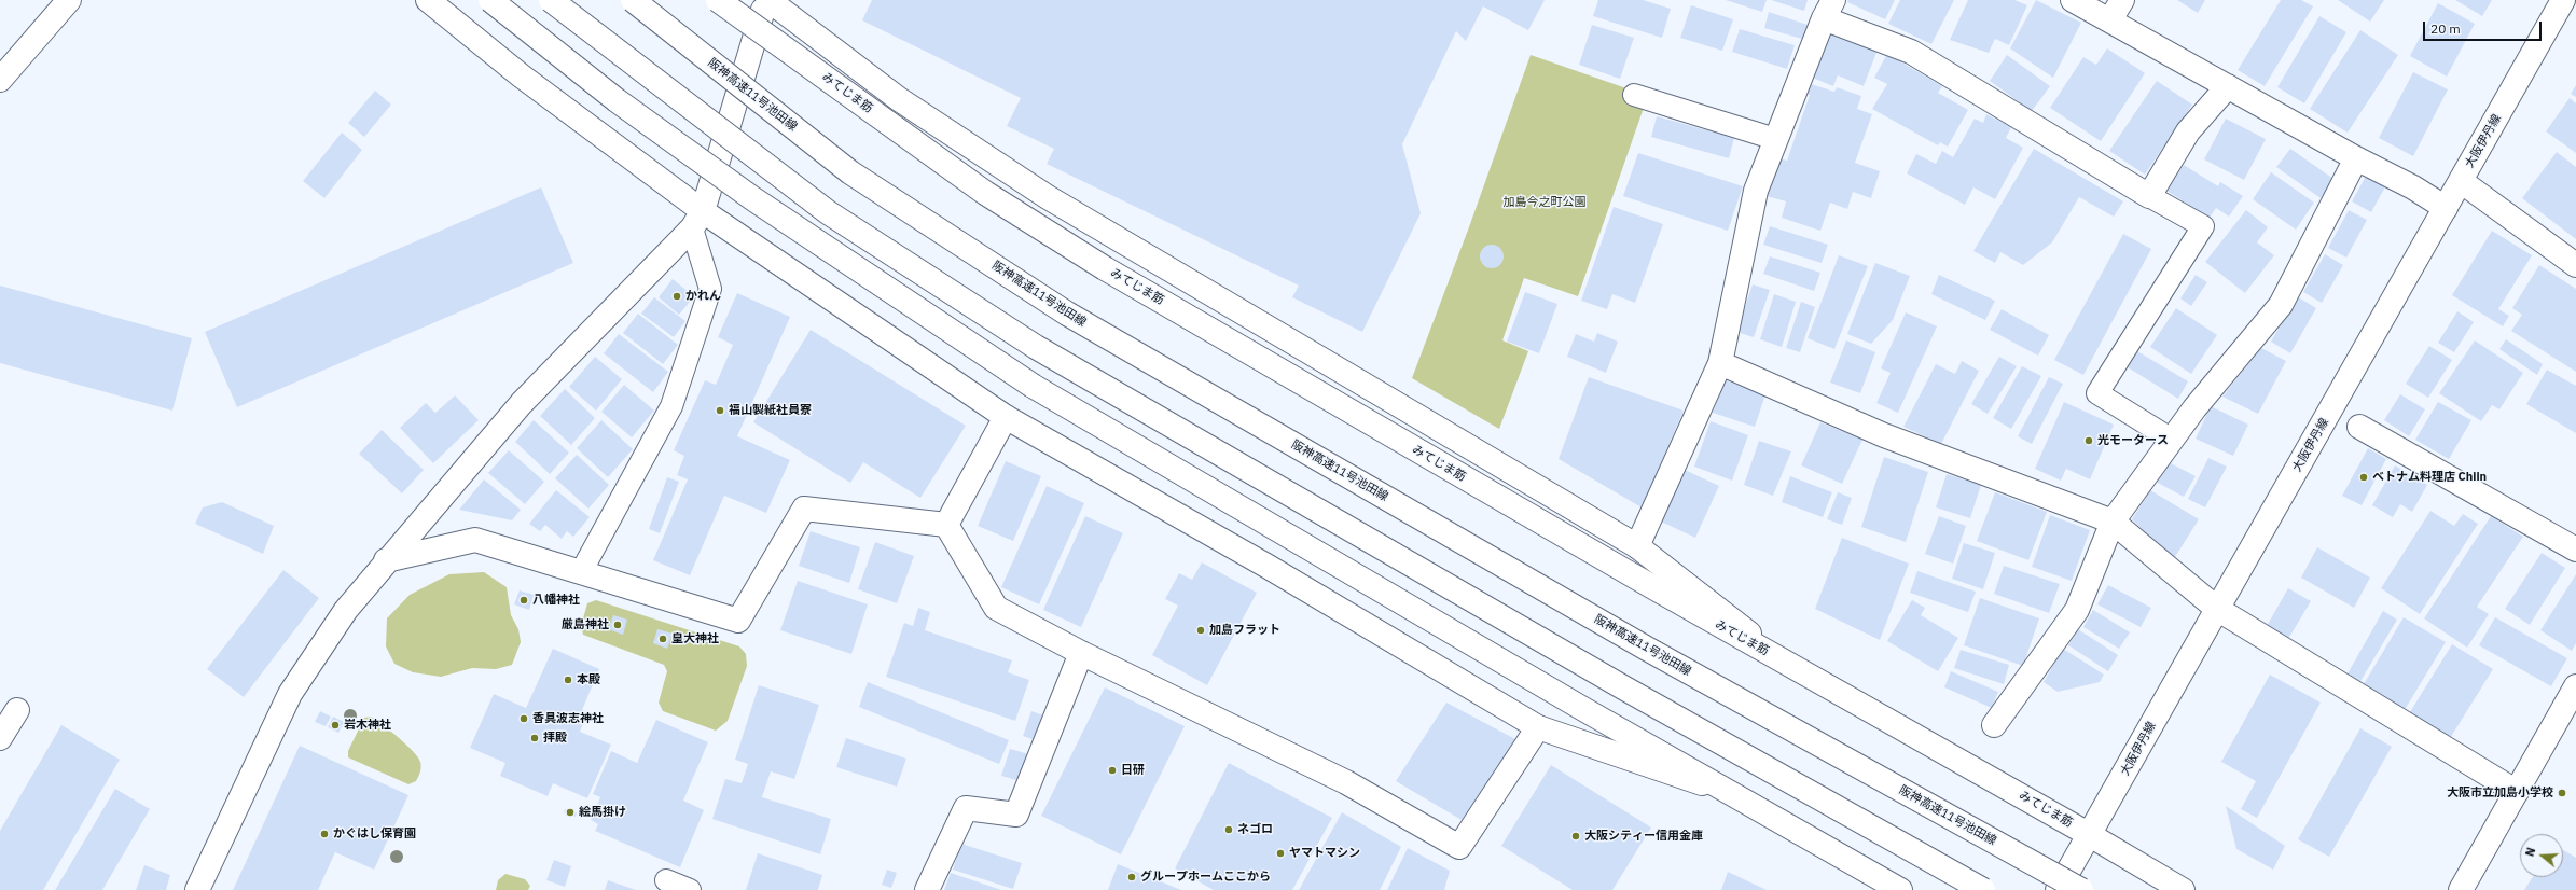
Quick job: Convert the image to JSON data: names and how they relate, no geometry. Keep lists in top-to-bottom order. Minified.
{"streets":{"main road":["みてじま筋","阪神高速11号池田線","大阪伊丹線"]},"crossings":[["みてじま筋","大阪伊丹線"]],"parks":["加島今之町公園"],"places":["かれん","福山製紙社員寮","光モータース","ベトナム料理店 Chiin","八幡神社","厳島神社","加島フラット","皇大神社","本殿","香具波志神社","岩木神社","拝殿","日研","大阪市立加島小学校","絵馬掛け","ネゴロ","かぐはし保育園","大阪シティー信用金庫","ヤマトマシン","グループホームここから"],"scale_bar":"20 m","north":"left"}
